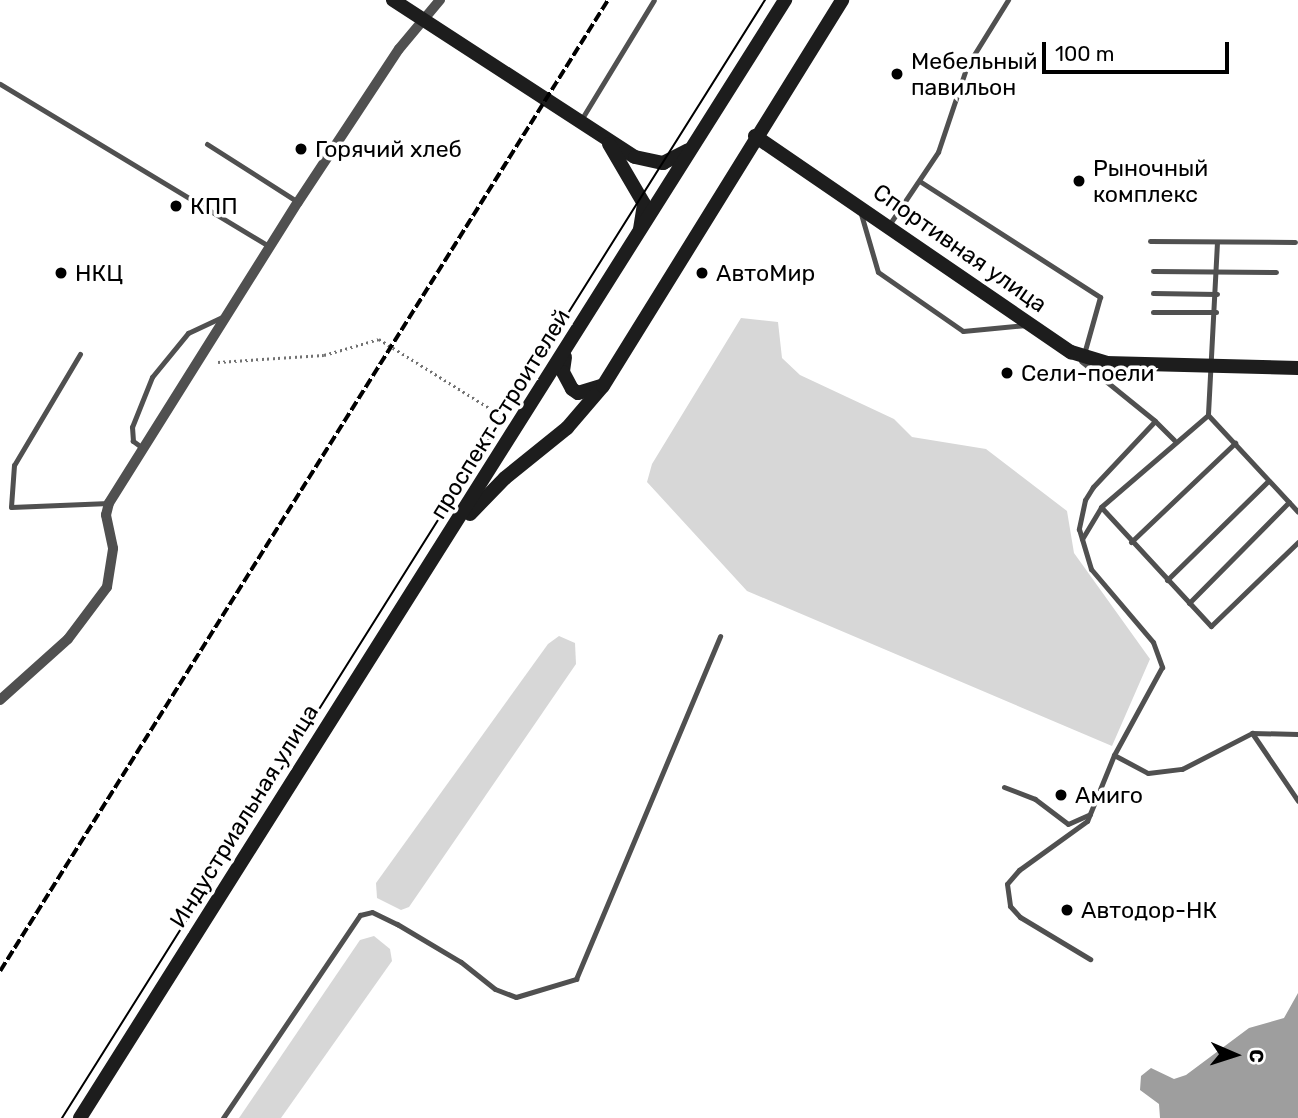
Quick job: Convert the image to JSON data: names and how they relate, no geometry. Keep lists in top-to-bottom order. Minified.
{"streets":{"main road":["Спортивная улица","проспект Строителей","Индустриальная улица"]},"crossings":[["Спортивная улица","проспект Строителей"],["проспект Строителей","Индустриальная улица"]],"places":["Мебельный павильон","Горячий хлеб","Рыночный комплекс","КПП","НКЦ","АвтоМир","Сели-поели","Амиго","Автодор-НК"],"scale_bar":"100 m","north":"right"}
